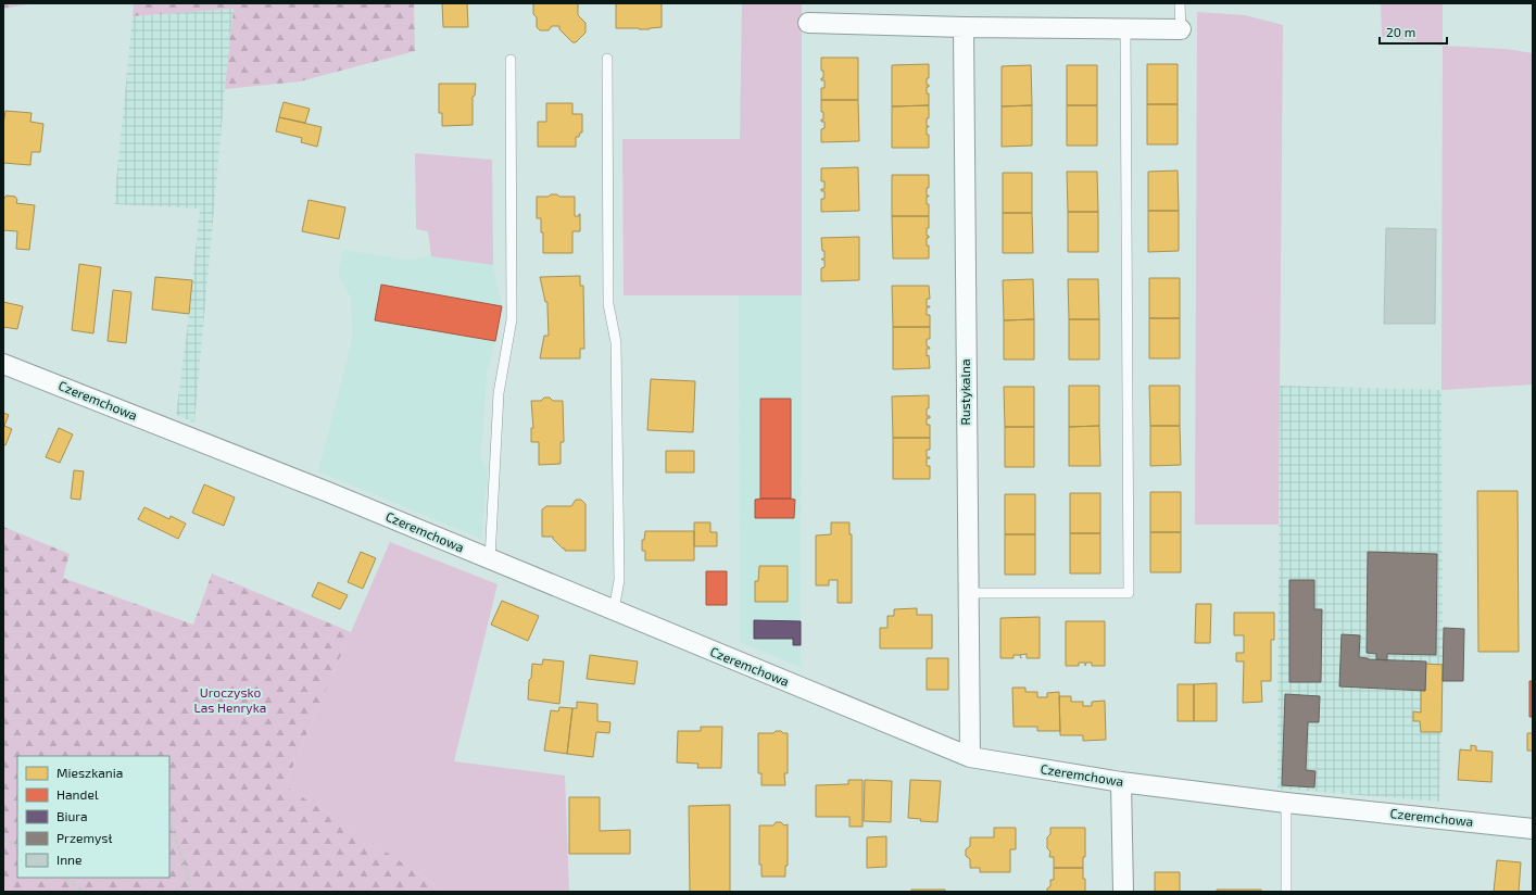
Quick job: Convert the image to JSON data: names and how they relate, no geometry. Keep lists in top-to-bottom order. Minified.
{"streets":{"street":["Rustykalna","Czeremchowa"]},"crossings":[["Rustykalna","Czeremchowa"]],"parks":["Uroczysko Las Henryka"],"legend":["Mieszkania","Handel","Biura","Przemysł","Inne"],"scale_bar":"20 m"}
